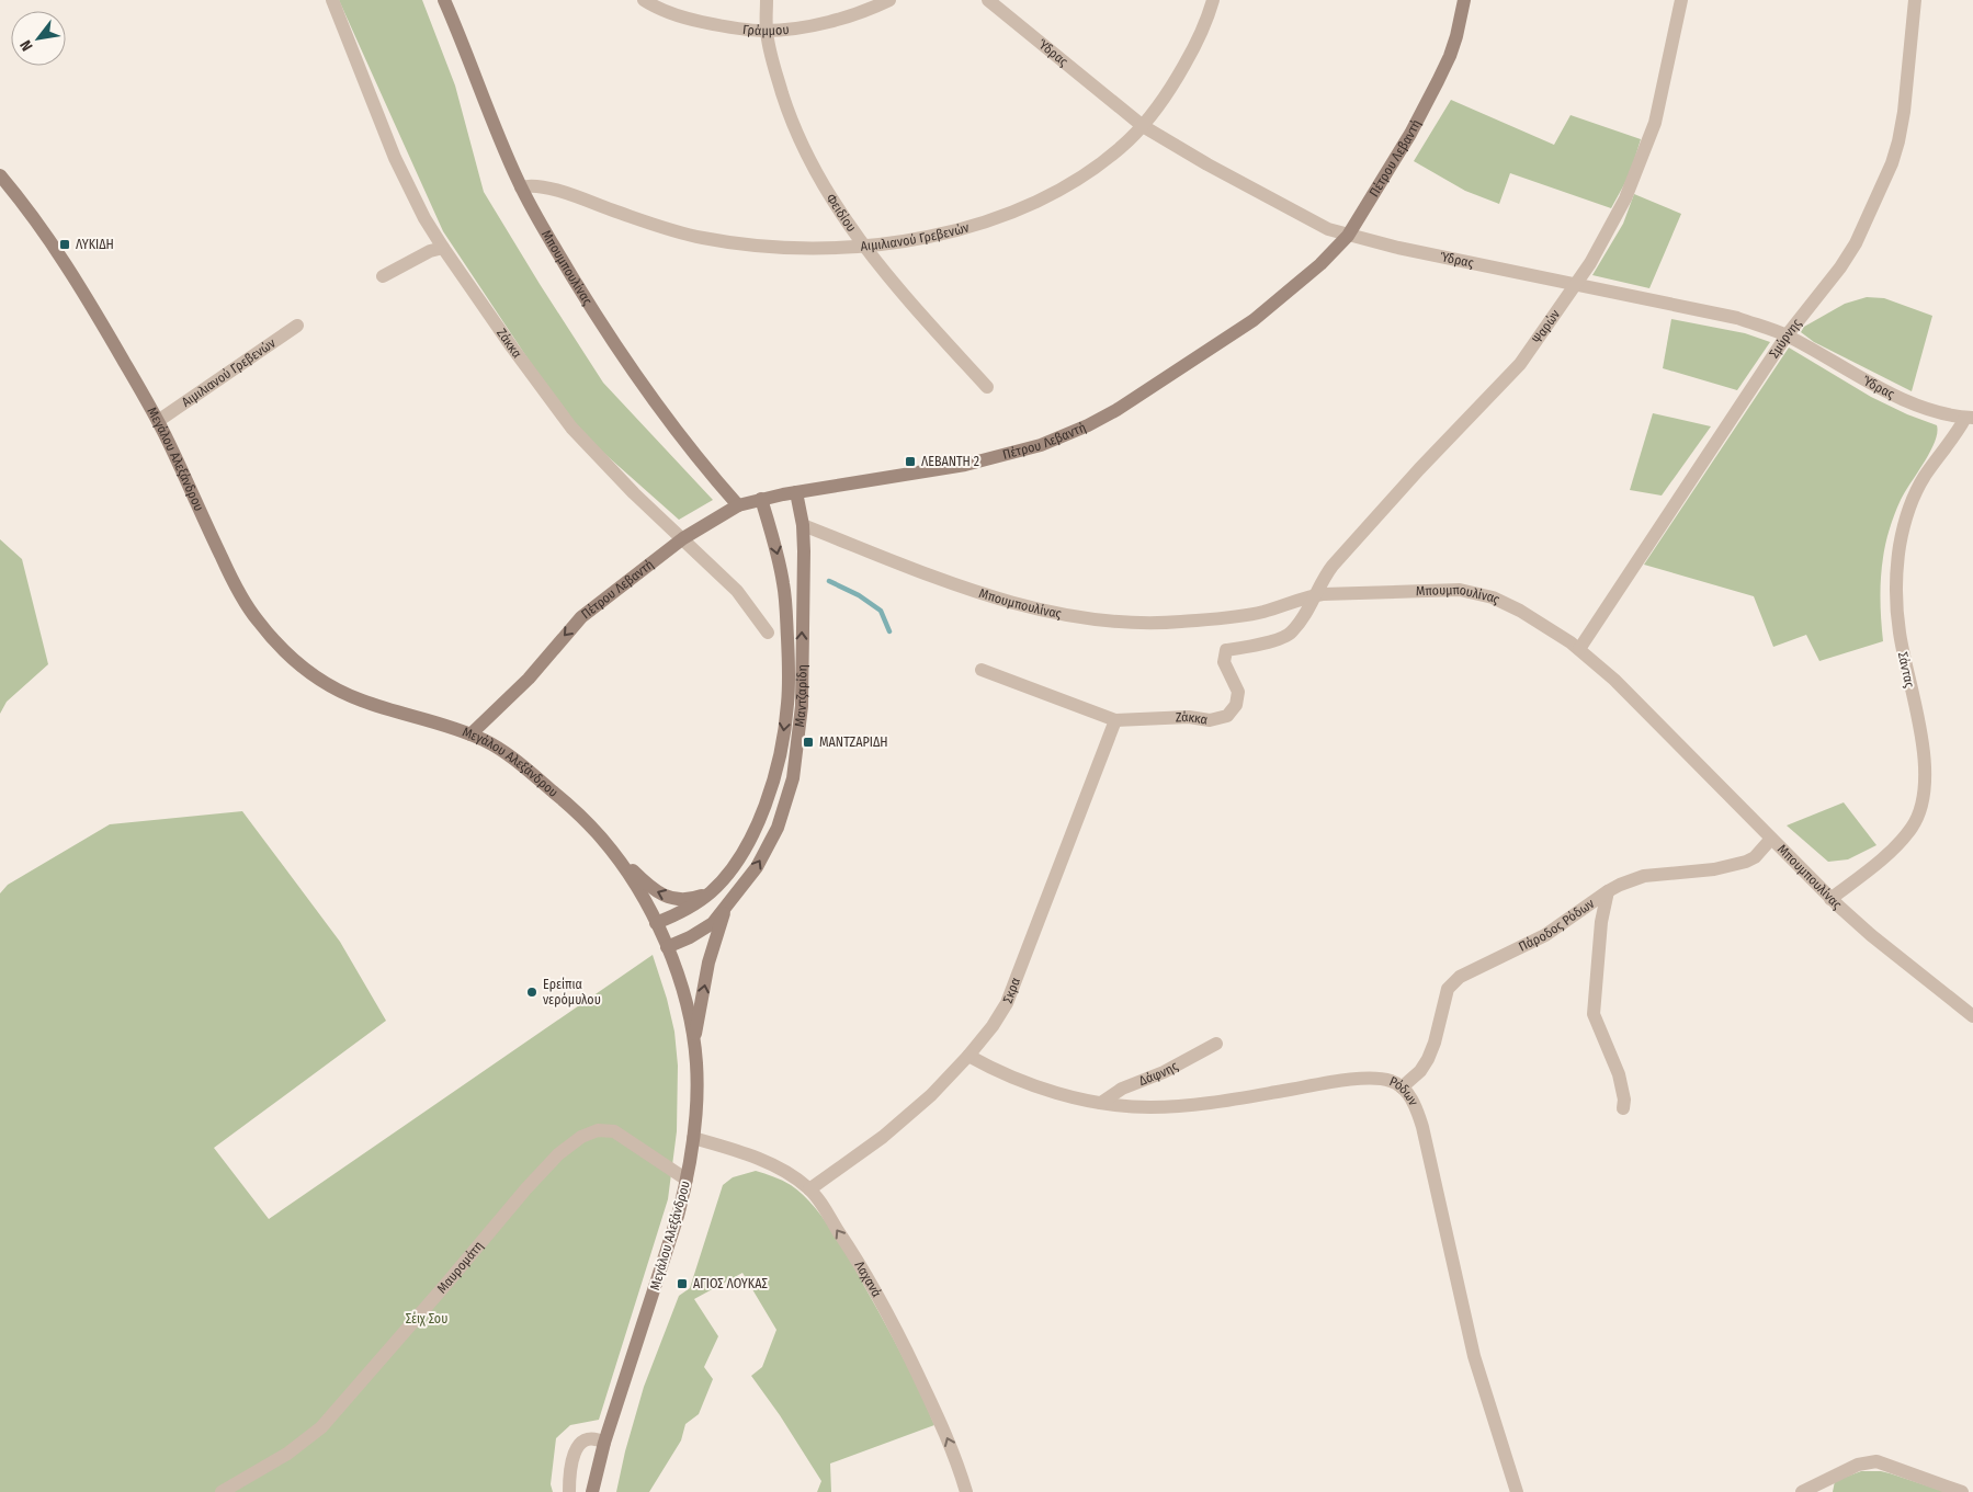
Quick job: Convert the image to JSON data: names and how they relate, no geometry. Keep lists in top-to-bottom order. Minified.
{"streets":{"street":["Γράμμου","Ύδρας","Πέτρου Λεβαντή","Φειδίου","Αιμιλιανού Γρεβενών","Μπουμπουλίνας","Ψαρών","Σμύρνης","Ζάκκα","Μεγάλου Αλεξάνδρου","Σάντας","Μαντζαρίδη","Πάροδος Ρόδων","Σκρα","Δάφνης","Ρόδων","Μαυρομάτη","Λαχανά"]},"crossings":[["Γράμμου","Φειδίου"],["Ύδρας","Πέτρου Λεβαντή"],["Ύδρας","Αιμιλιανού Γρεβενών"],["Ύδρας","Ψαρών"],["Ύδρας","Σμύρνης"],["Ύδρας","Σάντας"],["Πέτρου Λεβαντή","Μπουμπουλίνας"],["Πέτρου Λεβαντή","Ζάκκα"],["Πέτρου Λεβαντή","Μεγάλου Αλεξάνδρου"],["Πέτρου Λεβαντή","Μαντζαρίδη"],["Φειδίου","Αιμιλιανού Γρεβενών"],["Αιμιλιανού Γρεβενών","Μπουμπουλίνας"],["Αιμιλιανού Γρεβενών","Μεγάλου Αλεξάνδρου"],["Μπουμπουλίνας","Ψαρών"],["Μπουμπουλίνας","Σμύρνης"],["Μπουμπουλίνας","Ζάκκα"],["Μπουμπουλίνας","Σάντας"],["Μπουμπουλίνας","Μαντζαρίδη"],["Μπουμπουλίνας","Πάροδος Ρόδων"],["Ψαρών","Ζάκκα"],["Ζάκκα","Σκρα"],["Μεγάλου Αλεξάνδρου","Μαντζαρίδη"],["Μεγάλου Αλεξάνδρου","Μαυρομάτη"],["Μεγάλου Αλεξάνδρου","Λαχανά"],["Πάροδος Ρόδων","Ρόδων"],["Σκρα","Ρόδων"],["Σκρα","Λαχανά"],["Δάφνης","Ρόδων"]],"one_way":["Λαχανά"],"parks":["Σέιχ Σου"],"places":{"transit":["ΛΥΚΙΔΗ","ΛΕΒΑΝΤΗ 2","ΜΑΝΤΖΑΡΙΔΗ","ΑΓΙΟΣ ΛΟΥΚΑΣ"],"other":["Ερείπια νερόμυλου"]},"north":"bottom left"}
